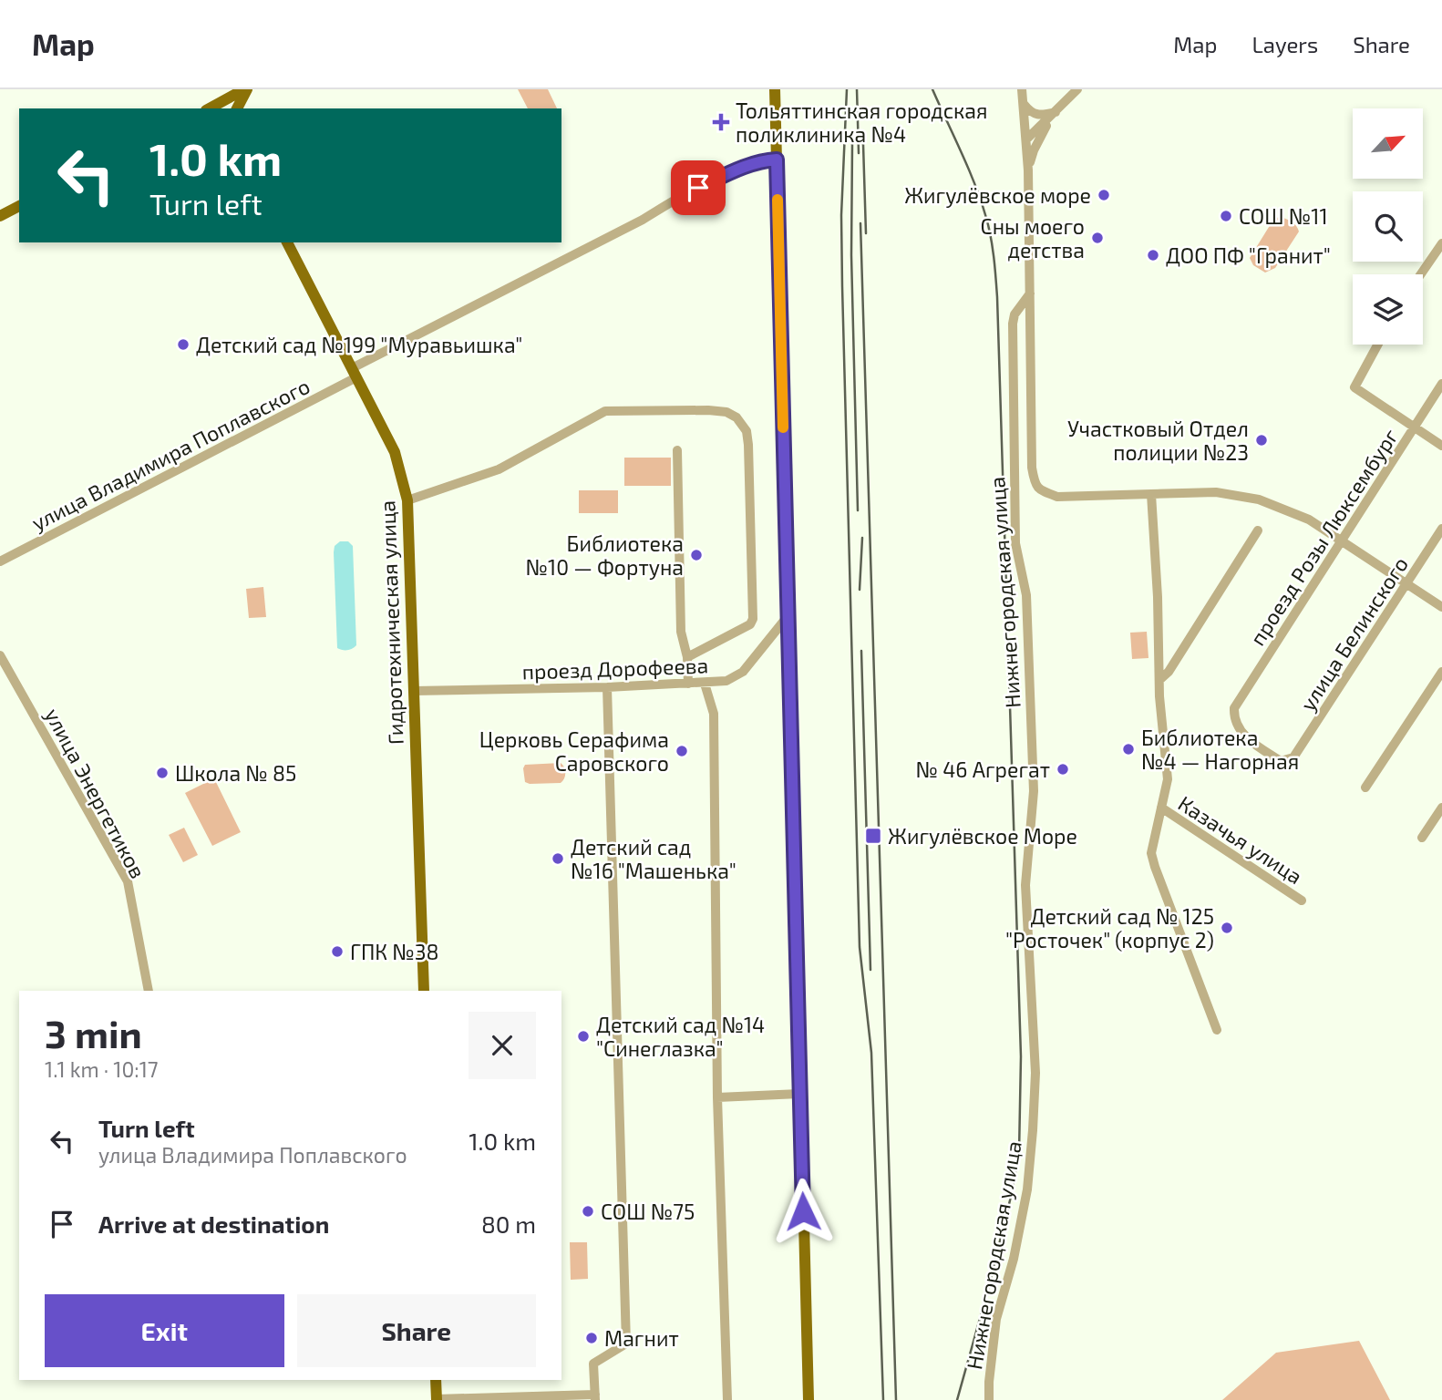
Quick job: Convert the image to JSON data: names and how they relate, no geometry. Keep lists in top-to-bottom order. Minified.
{"streets":{"main road":["Гидротехническая улица"],"street":["улица Владимира Поплавского","проезд Розы Люксембург","Нижнегородская улица","улица Белинского","проезд Дорофеева","улица Энергетиков","Казачья улица"]},"crossings":[["улица Владимира Поплавского","Гидротехническая улица"],["проезд Розы Люксембург","улица Белинского"],["Гидротехническая улица","проезд Дорофеева"]],"places":{"health":["Тольяттинская городская поликлиника №4"],"other":["Жигулёвское море","СОШ №11","Сны моего детства","ДОО ПФ \"Гранит\"","Детский сад №199 \"Муравьишка\"","Участковый Отдел полиции №23","Библиотека №10 — Фортуна","Библиотека №4 — Нагорная","Церковь Серафима Саровского","№ 46 Агрегат","Школа № 85","Детский сад №16 \"Машенька\"","Детский сад № 125 \"Росточек\" (корпус 2)","ГПК №38","Детский сад №14 \"Синеглазка\"","СОШ №75","Магнит"],"transit":["Жигулёвское Море"]},"north":"top right","page":{"header":"Map","nav":["Map","Layers","Share"],"turn":["1.0 km","Turn left"],"heading":["3 min","1.1 km · 10:17"],"list":[{"name":"Turn left","note":"улица Владимира Поплавского","value":"1.0 km"},{"name":"Arrive at destination","value":"80 m"}],"buttons":["Exit","Share"]}}
